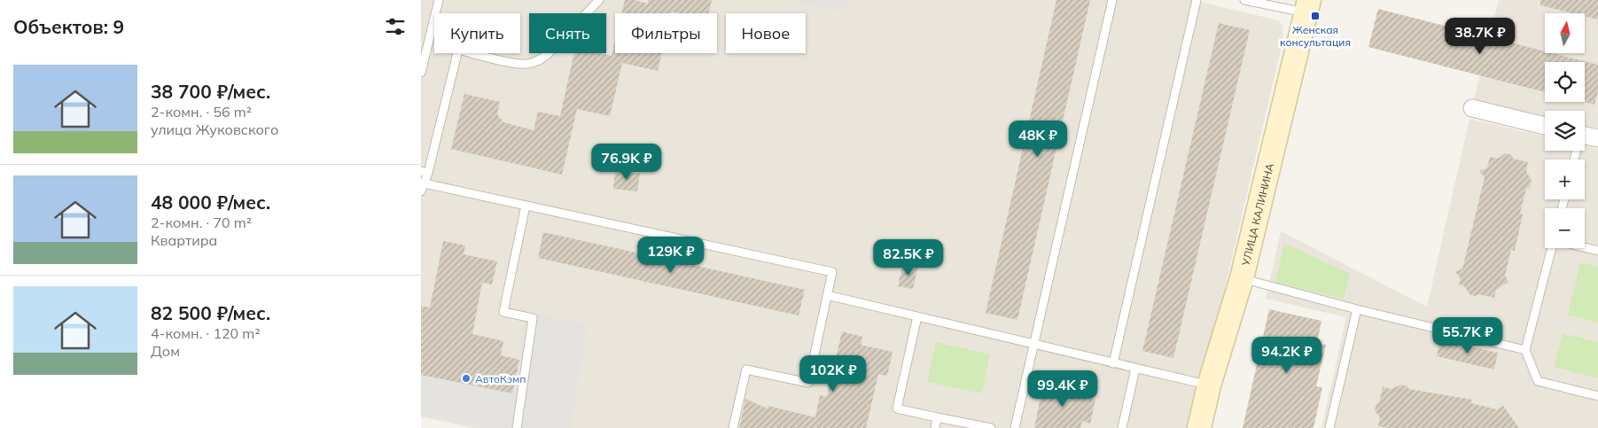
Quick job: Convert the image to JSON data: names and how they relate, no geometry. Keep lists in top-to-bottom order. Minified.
{"streets":{"street":["УЛИЦА КАЛИНИНА"]},"places":{"transit":["Женская консультация"],"other":["АвтоКэмп"]},"north":"top","page":{"heading":"Объектов: 9","map_buttons":["+","−"],"chip":["Купить","Снять","Фильтры","Новое"],"price":["38.7K ₽","48K ₽","76.9K ₽","129K ₽","82.5K ₽","55.7K ₽","94.2K ₽","102K ₽","99.4K ₽"],"list":[{"name":"38 700 ₽/мес.","note":"2-комн. · 56 m² · улица Жуковского"},{"name":"48 000 ₽/мес.","note":"2-комн. · 70 m² · Квартира"},{"name":"82 500 ₽/мес.","note":"4-комн. · 120 m² · Дом"}]}}
